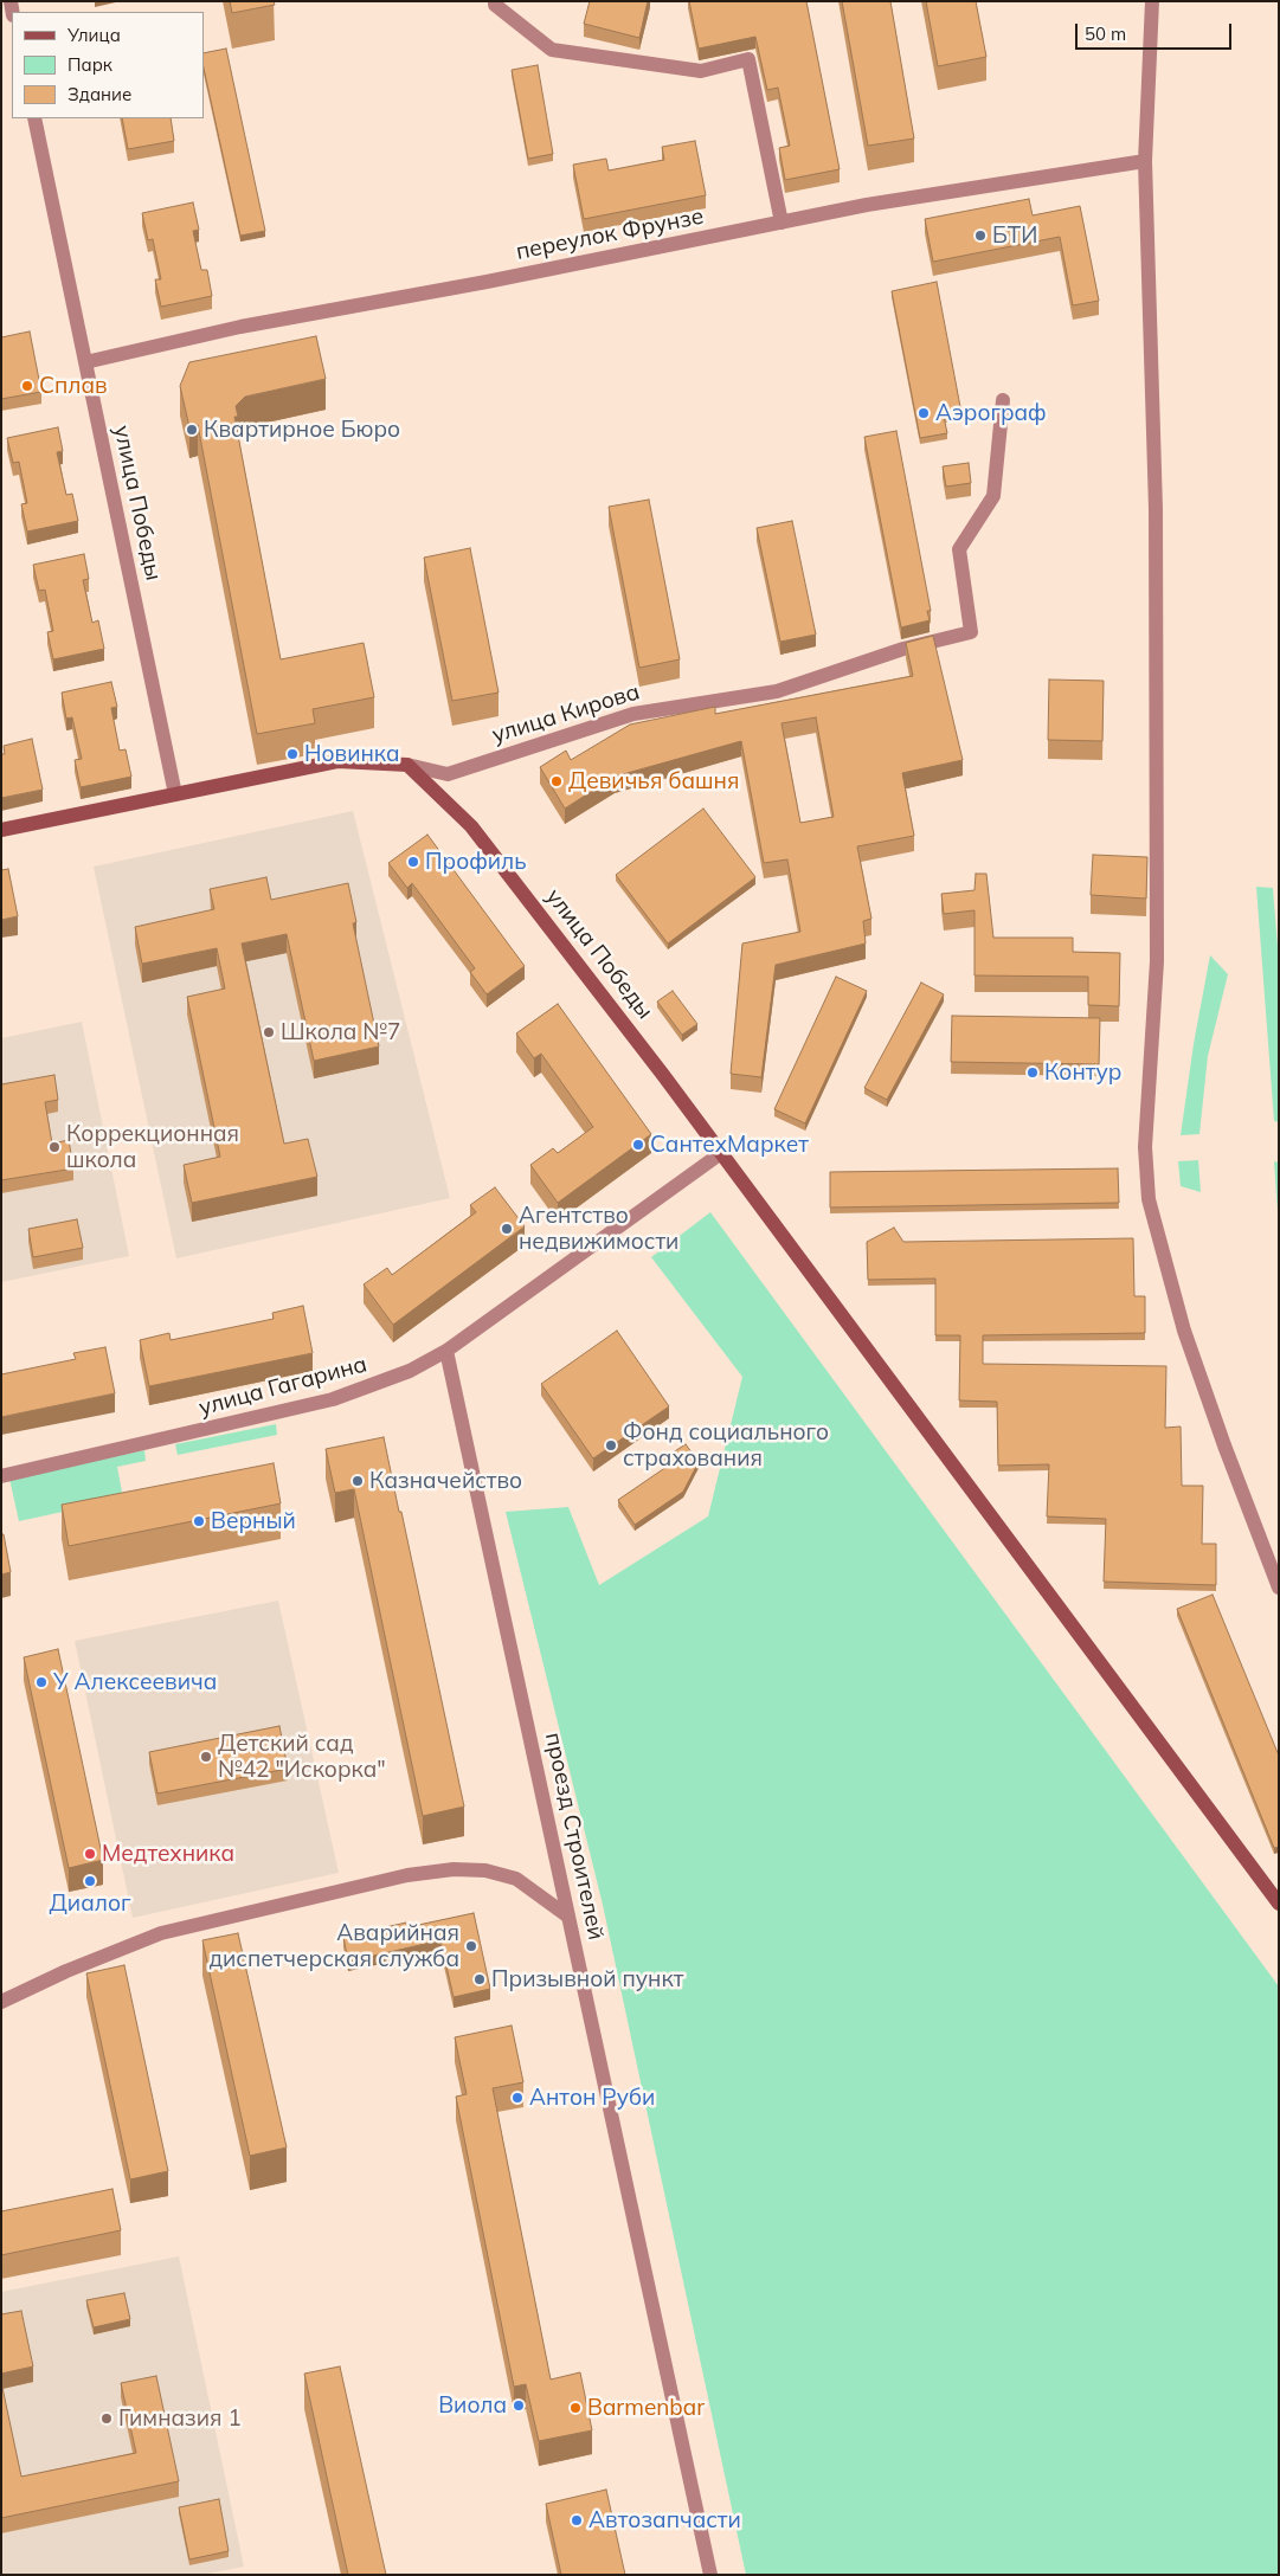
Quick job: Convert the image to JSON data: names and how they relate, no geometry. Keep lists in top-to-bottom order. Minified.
{"streets":{"street":["переулок Фрунзе","улица Победы","улица Кирова","улица Гагарина","проезд Строителей"]},"crossings":[["переулок Фрунзе","улица Победы"],["улица Победы","улица Кирова"],["улица Победы","улица Гагарина"],["улица Гагарина","проезд Строителей"]],"places":["БТИ","Сплав","Аэрограф","Квартирное Бюро","Новинка","Девичья башня","Профиль","Школа №7","Контур","СантехМаркет","Коррекционная школа","Агентство недвижимости","Фонд социального страхования","Казначейство","Верный","У Алексеевича","Детский сад №42 \"Искорка\"","Медтехника","Диалог","Аварийная диспетчерская служба","Призывной пункт","Антон Руби","Виола","Barmenbar","Гимназия 1","Автозапчасти"],"legend":["Улица","Парк","Здание"],"scale_bar":"50 m"}
